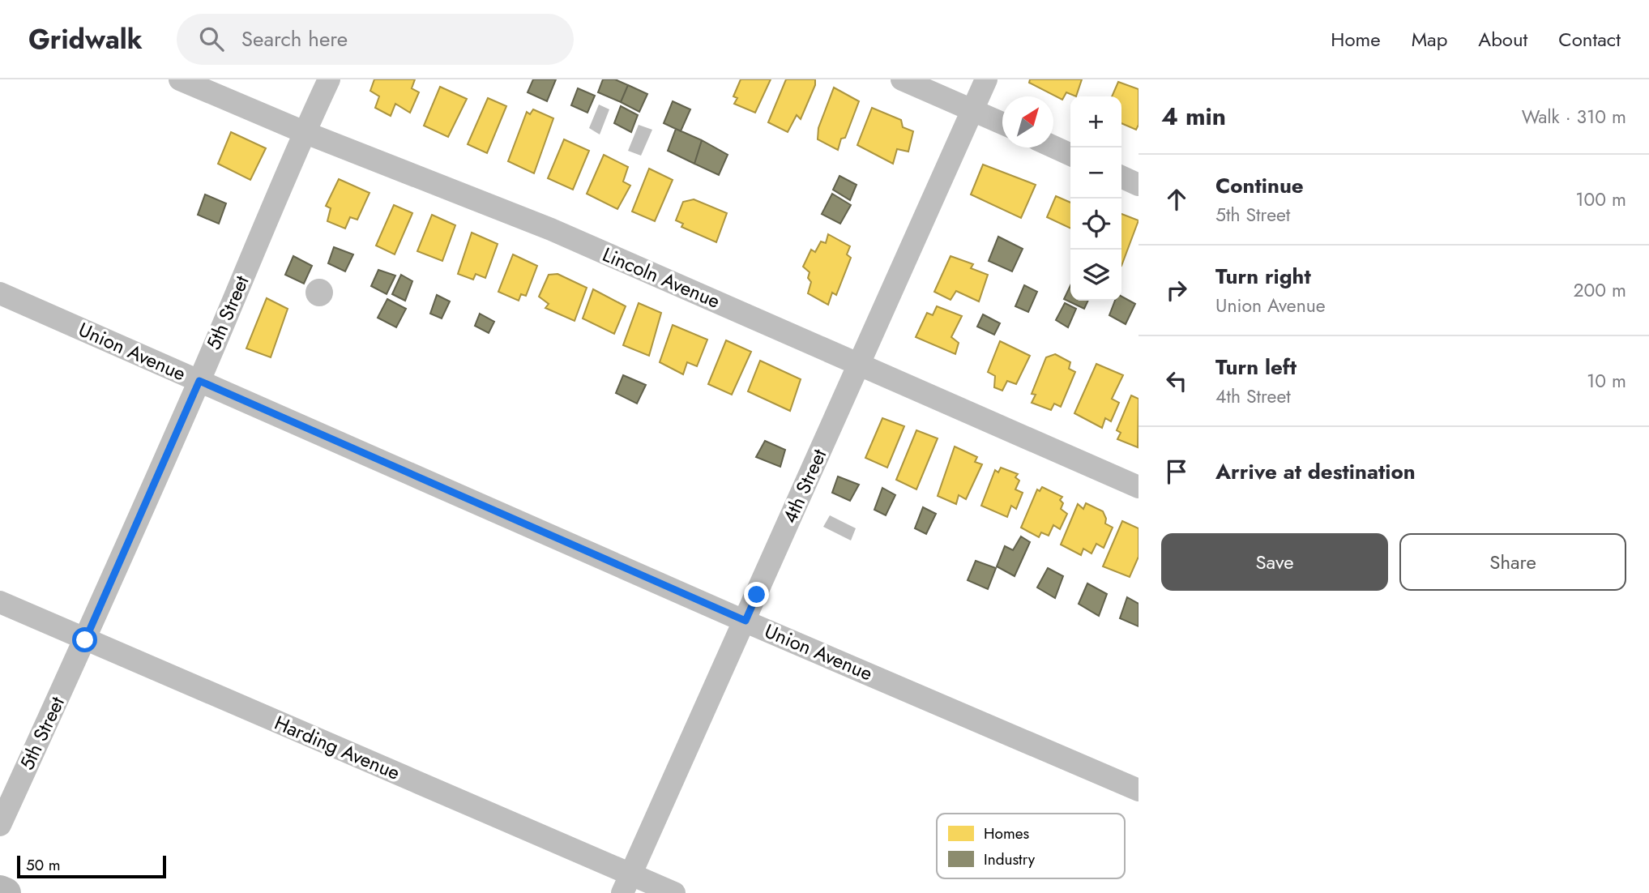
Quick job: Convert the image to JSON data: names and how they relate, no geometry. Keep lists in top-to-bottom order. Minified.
{"streets":{"street":["Lincoln Avenue","5th Street","Union Avenue","4th Street","Harding Avenue"]},"crossings":[["Lincoln Avenue","5th Street"],["Lincoln Avenue","4th Street"],["5th Street","Union Avenue"],["5th Street","Harding Avenue"],["Union Avenue","4th Street"],["4th Street","Harding Avenue"]],"legend":["Homes","Industry"],"scale_bar":"50 m","north":"top right","page":{"header":"Gridwalk","search":"Search here","nav":["Home","Map","About","Contact"],"heading":["4 min","Walk · 310 m"],"map_buttons":["+","−"],"list":[["Continue","5th Street","100 m"],["Turn right","Union Avenue","200 m"],["Turn left","4th Street","10 m"],"Arrive at destination"],"buttons":["Save","Share"],"scale":"50 m"}}
